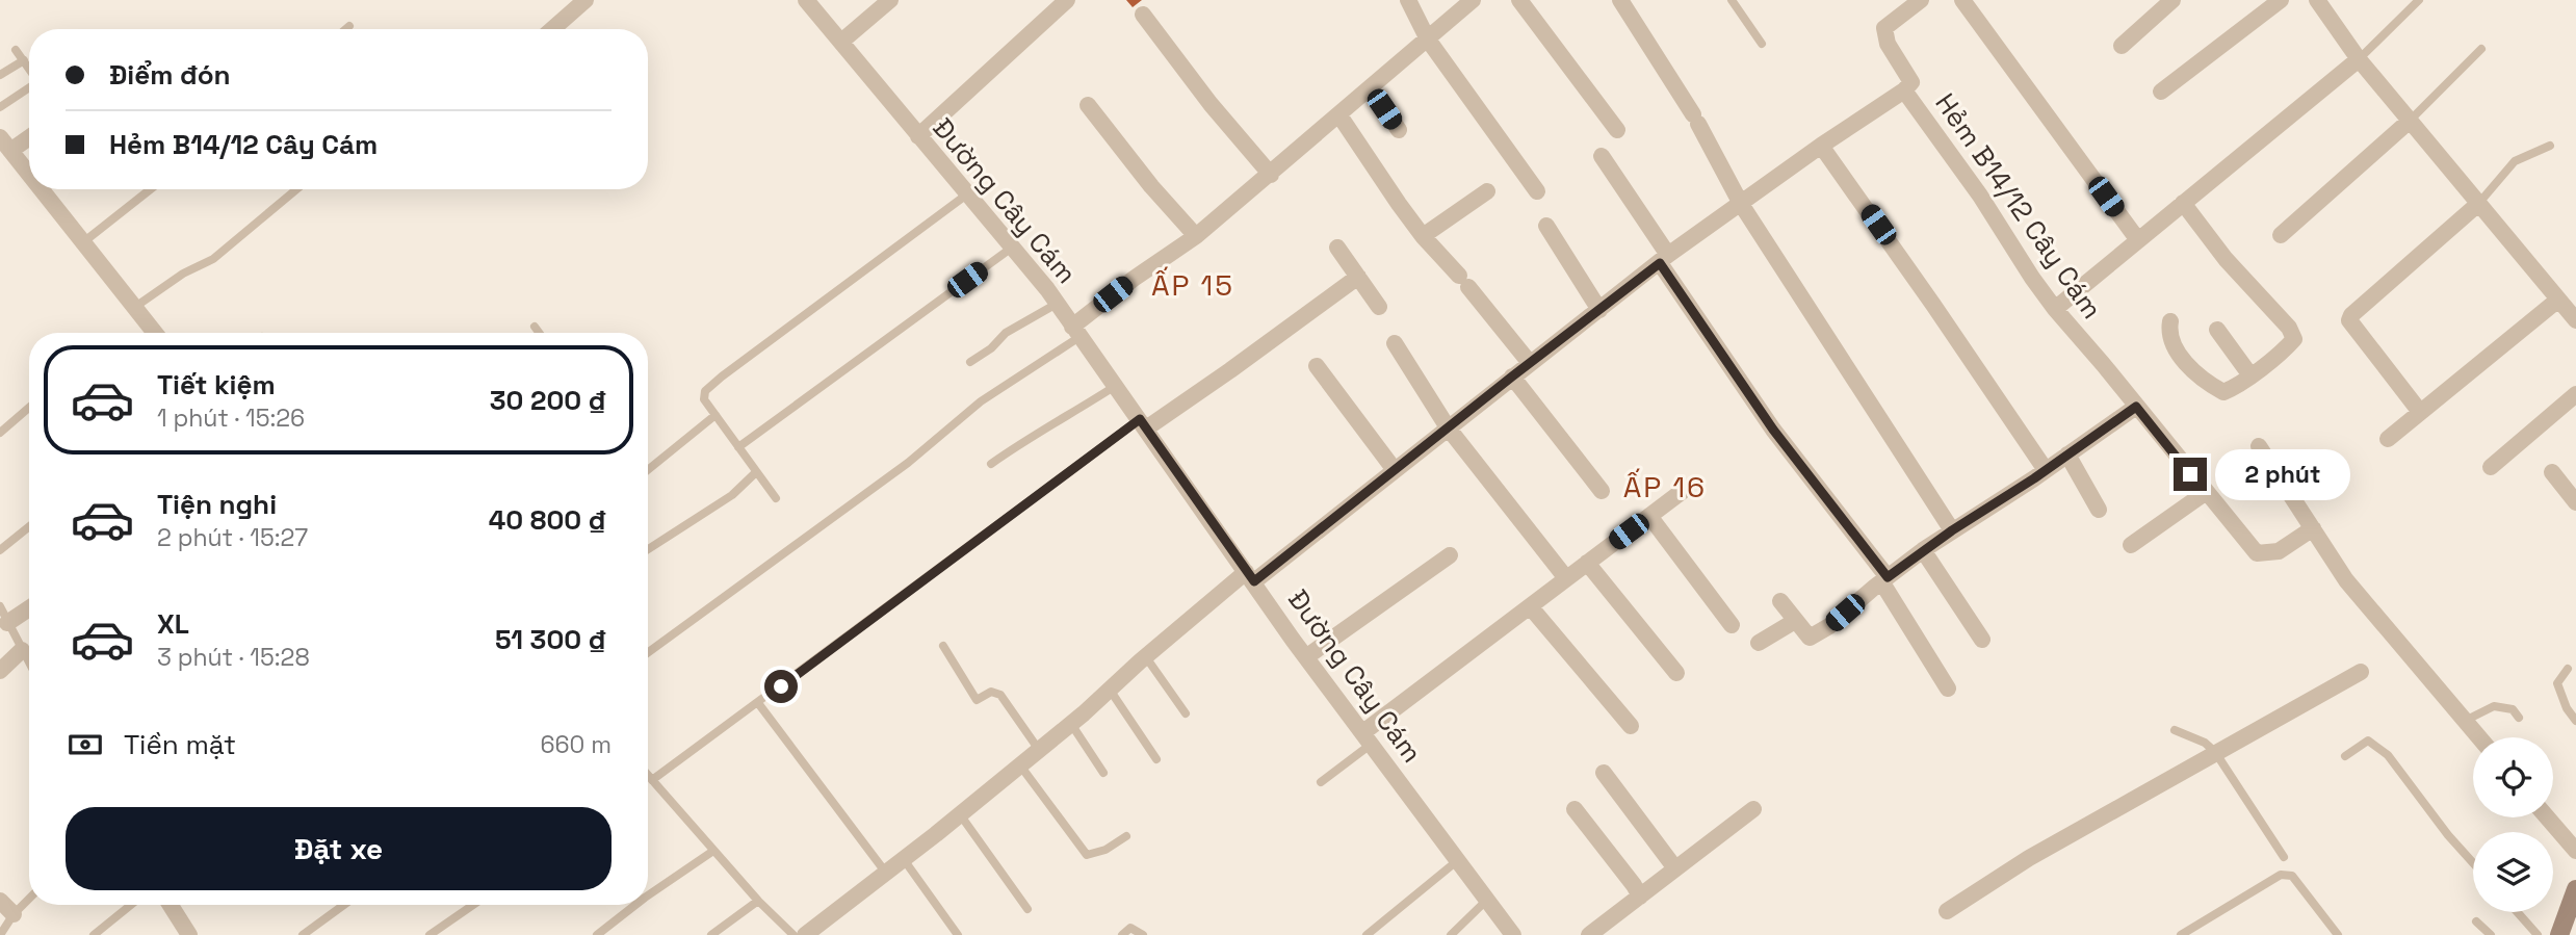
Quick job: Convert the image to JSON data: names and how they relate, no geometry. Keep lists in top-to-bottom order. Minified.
{"streets":{"street":["Đường Cây Cám","Hẻm B14/12 Cây Cám"]},"districts":["ẤP 15","ẤP 16"],"page":{"banner":["Điểm đón","Hẻm B14/12 Cây Cám"],"list":[{"name":"Tiết kiệm","note":"1 phút · 15:26","value":"30 200 ₫"},{"name":"Tiện nghi","note":"2 phút · 15:27","value":"40 800 ₫"},{"name":"XL","note":"3 phút · 15:28","value":"51 300 ₫"}],"bubble":"2 phút","pay":["Tiền mặt","660 m"],"buttons":"Đặt xe"}}
